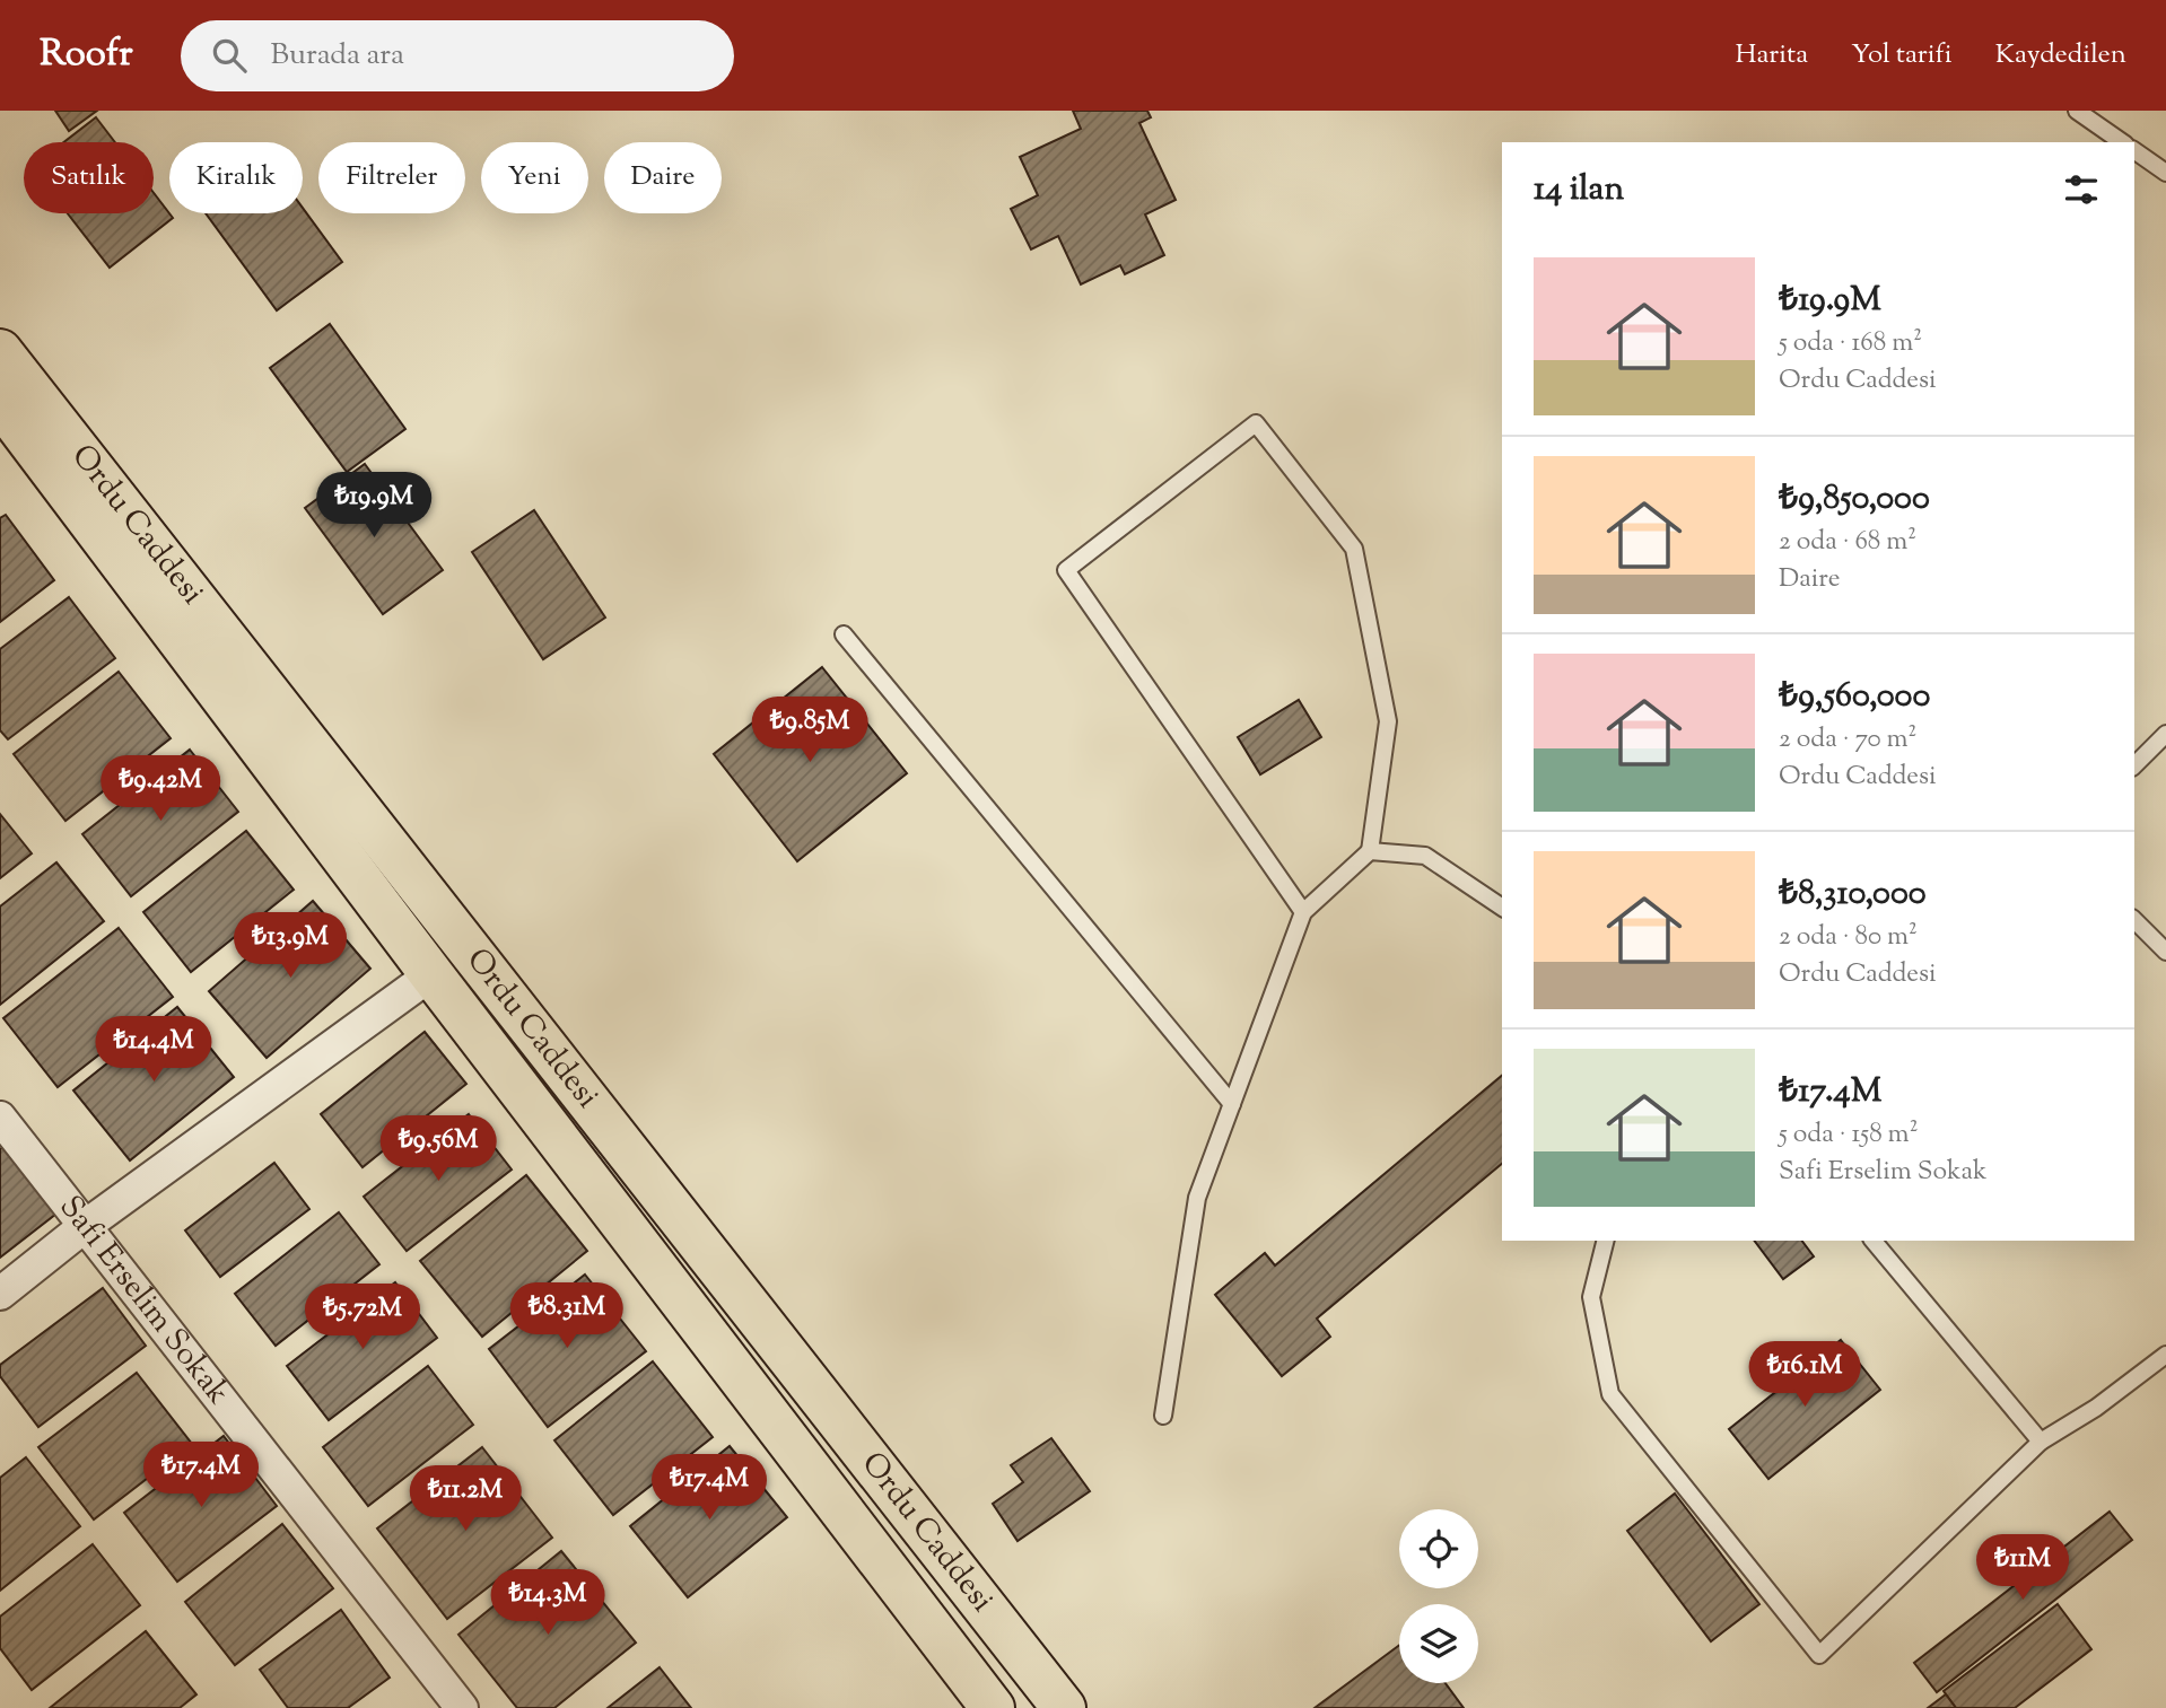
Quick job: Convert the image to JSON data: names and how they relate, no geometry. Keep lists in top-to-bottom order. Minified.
{"streets":{"main road":["Ordu Caddesi"],"street":["Safi Erselim Sokak"]},"page":{"header":"Roofr","search":"Burada ara","nav":["Harita","Yol tarifi","Kaydedilen"],"chip":["Satılık","Kiralık","Filtreler","Yeni","Daire"],"heading":"14 ilan","list":[{"name":"₺19.9M","note":"5 oda · 168 m² · Ordu Caddesi"},{"name":"₺9,850,000","note":"2 oda · 68 m² · Daire"},{"name":"₺9,560,000","note":"2 oda · 70 m² · Ordu Caddesi"},{"name":"₺8,310,000","note":"2 oda · 80 m² · Ordu Caddesi"},{"name":"₺17.4M","note":"5 oda · 158 m² · Safi Erselim Sokak"}],"price":["₺19.9M","₺9.85M","₺9.42M","₺13.9M","₺14.4M","₺9.56M","₺8.31M","₺5.72M","₺16.1M","₺17.4M","₺17.4M","₺11.2M","₺11M","₺14.3M"]}}
